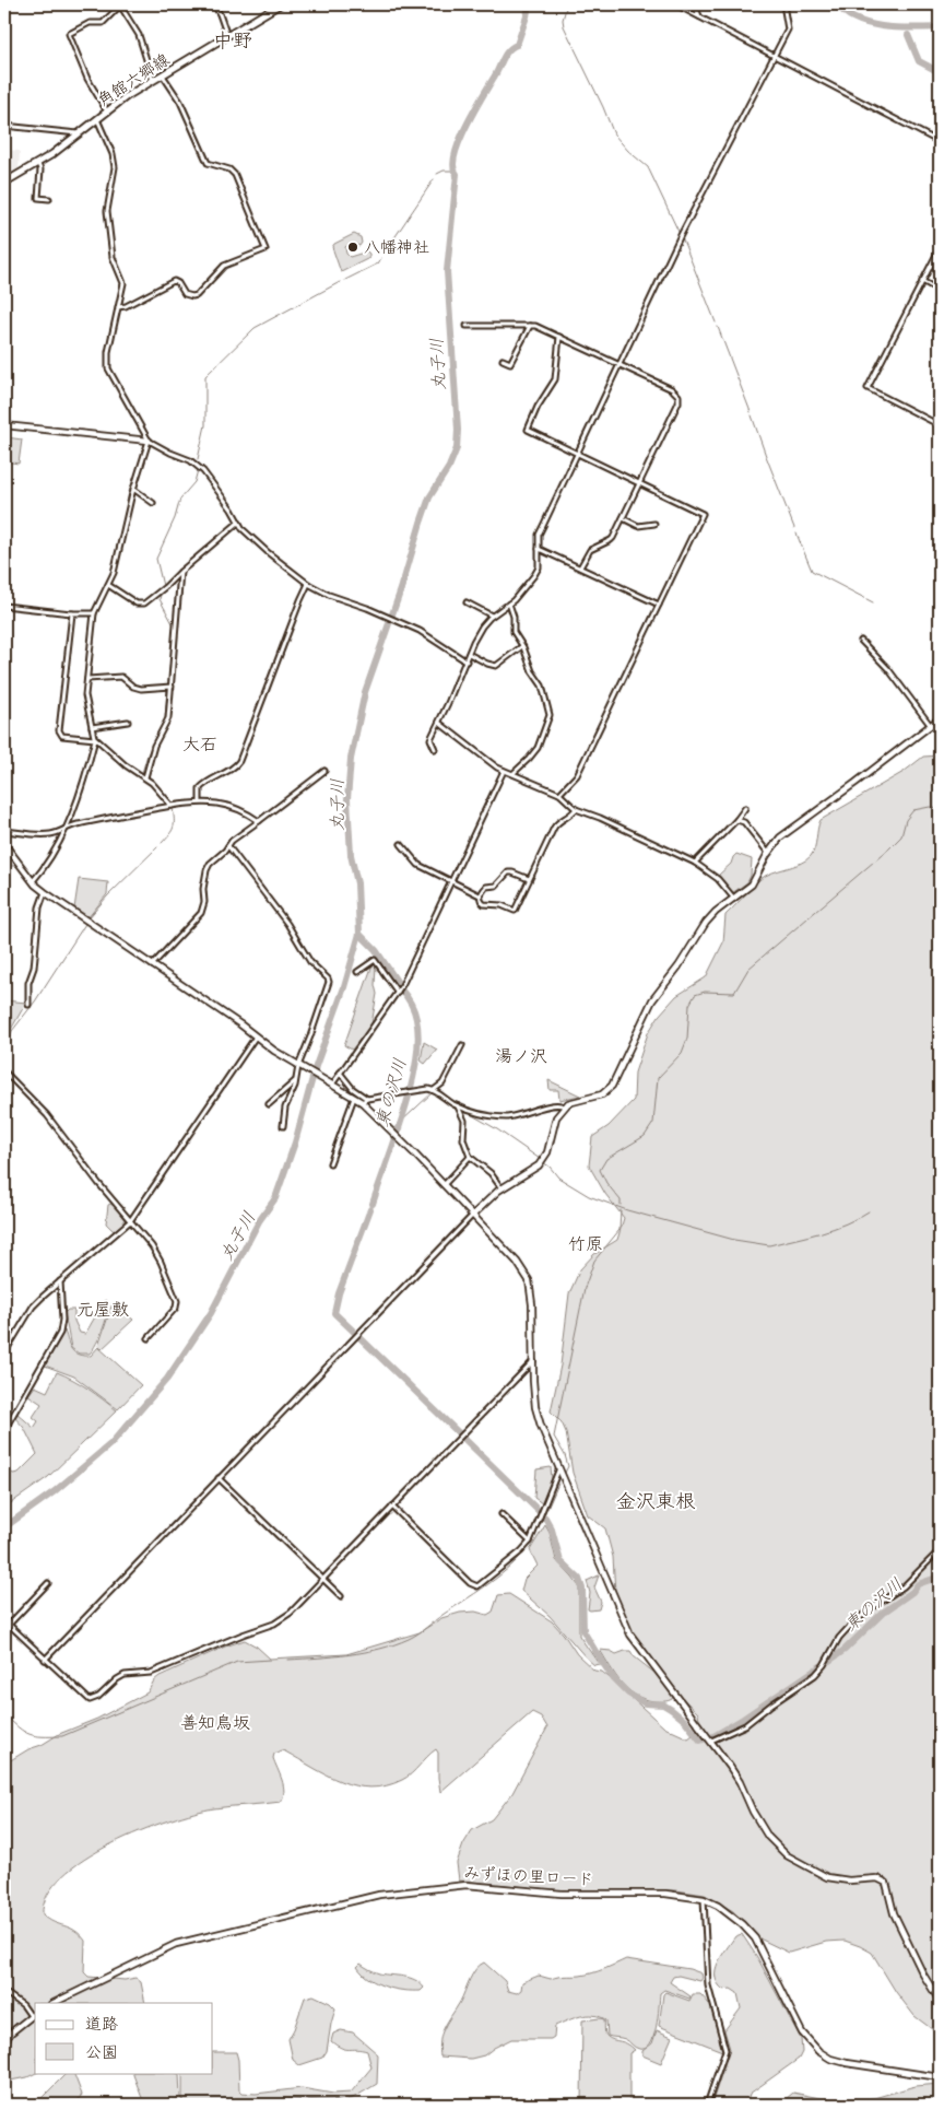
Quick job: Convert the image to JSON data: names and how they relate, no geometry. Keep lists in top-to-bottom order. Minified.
{"streets":{"main road":["角館六郷線"],"street":["みずほの里ロード"]},"districts":["中野","大石","湯ノ沢","竹原","元屋敷","金沢東根","善知鳥坂"],"water":["丸子川","東の沢川"],"places":["八幡神社"],"legend":["道路","公園"]}
